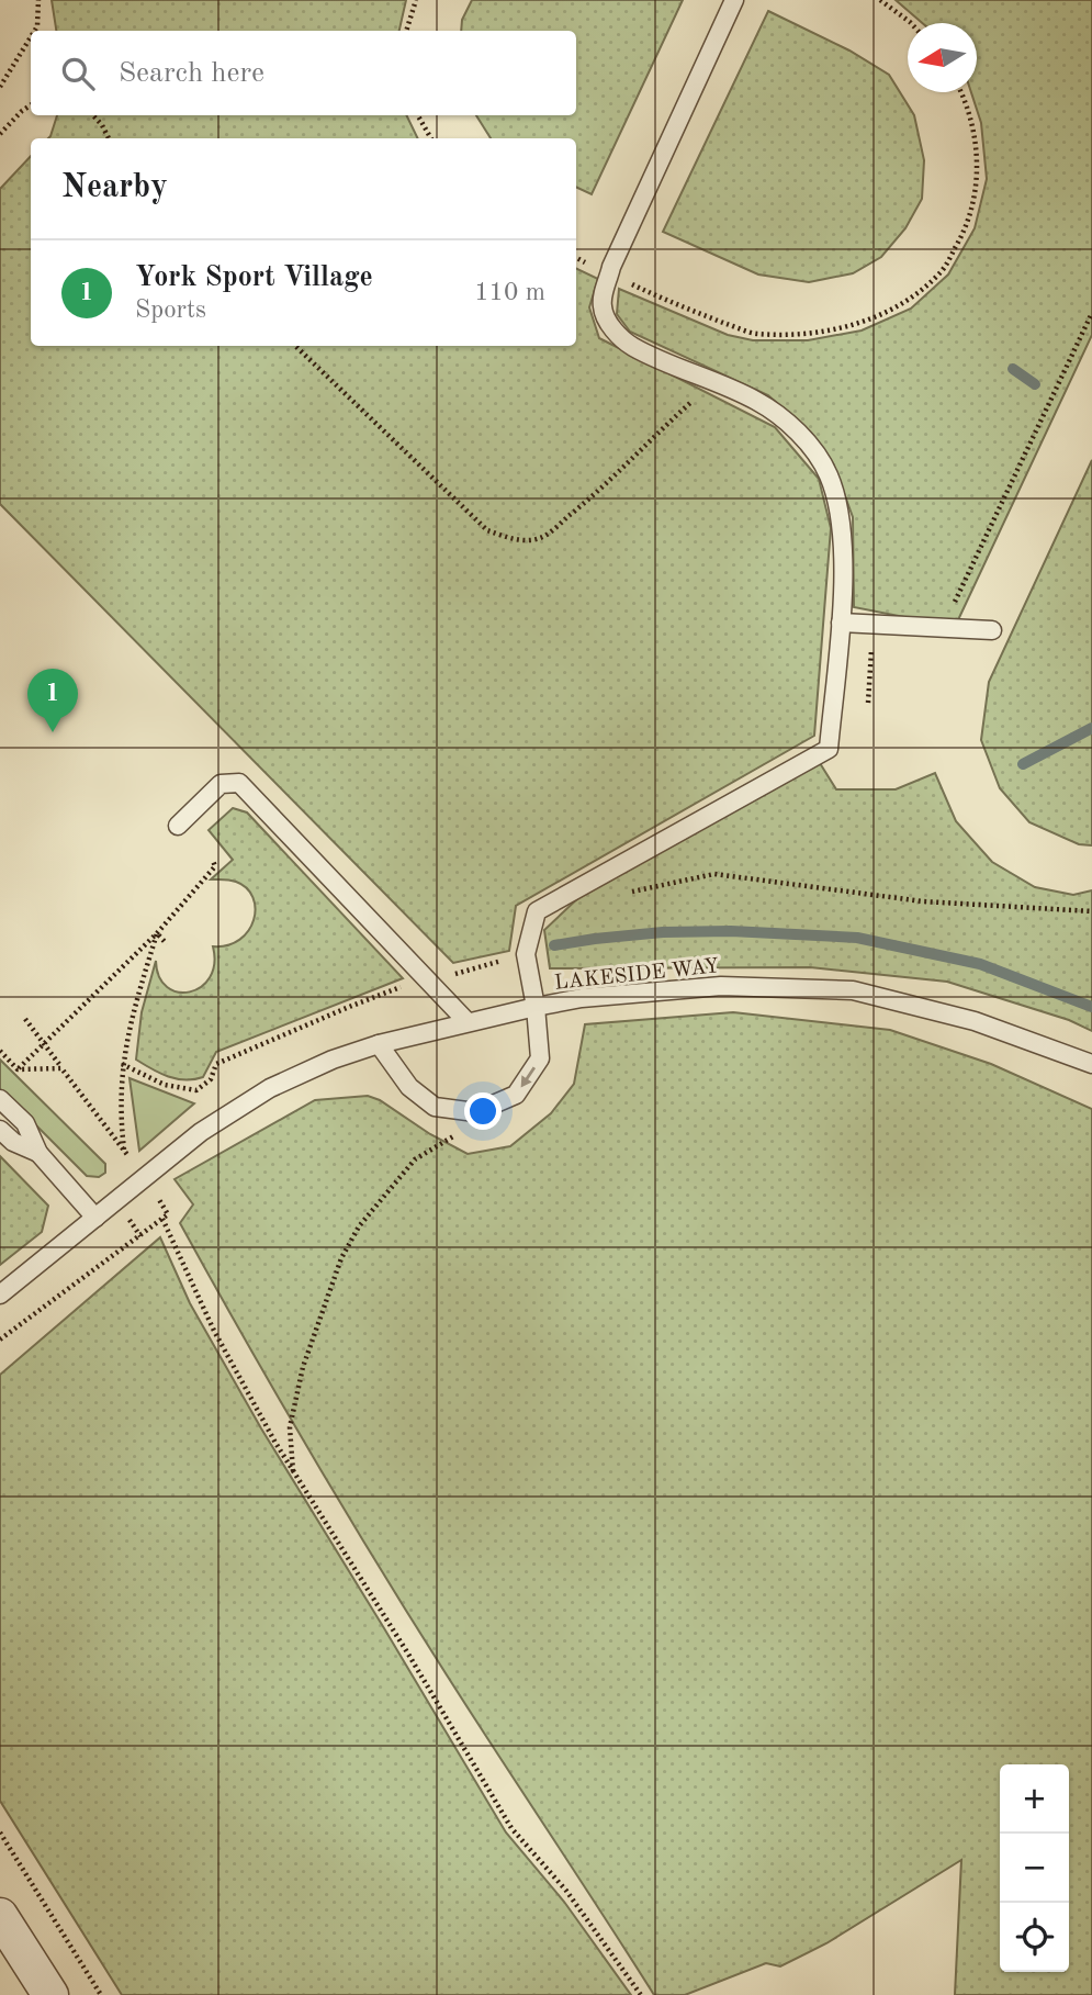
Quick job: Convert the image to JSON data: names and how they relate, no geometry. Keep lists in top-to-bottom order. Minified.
{"streets":{"lane":["LAKESIDE WAY"]},"north":"left","page":{"search":"Search here","heading":"Nearby","list":[{"mark":"1","name":"York Sport Village","note":"Sports","value":"110 m"}],"pins":"1","map_buttons":["+","−"]}}
